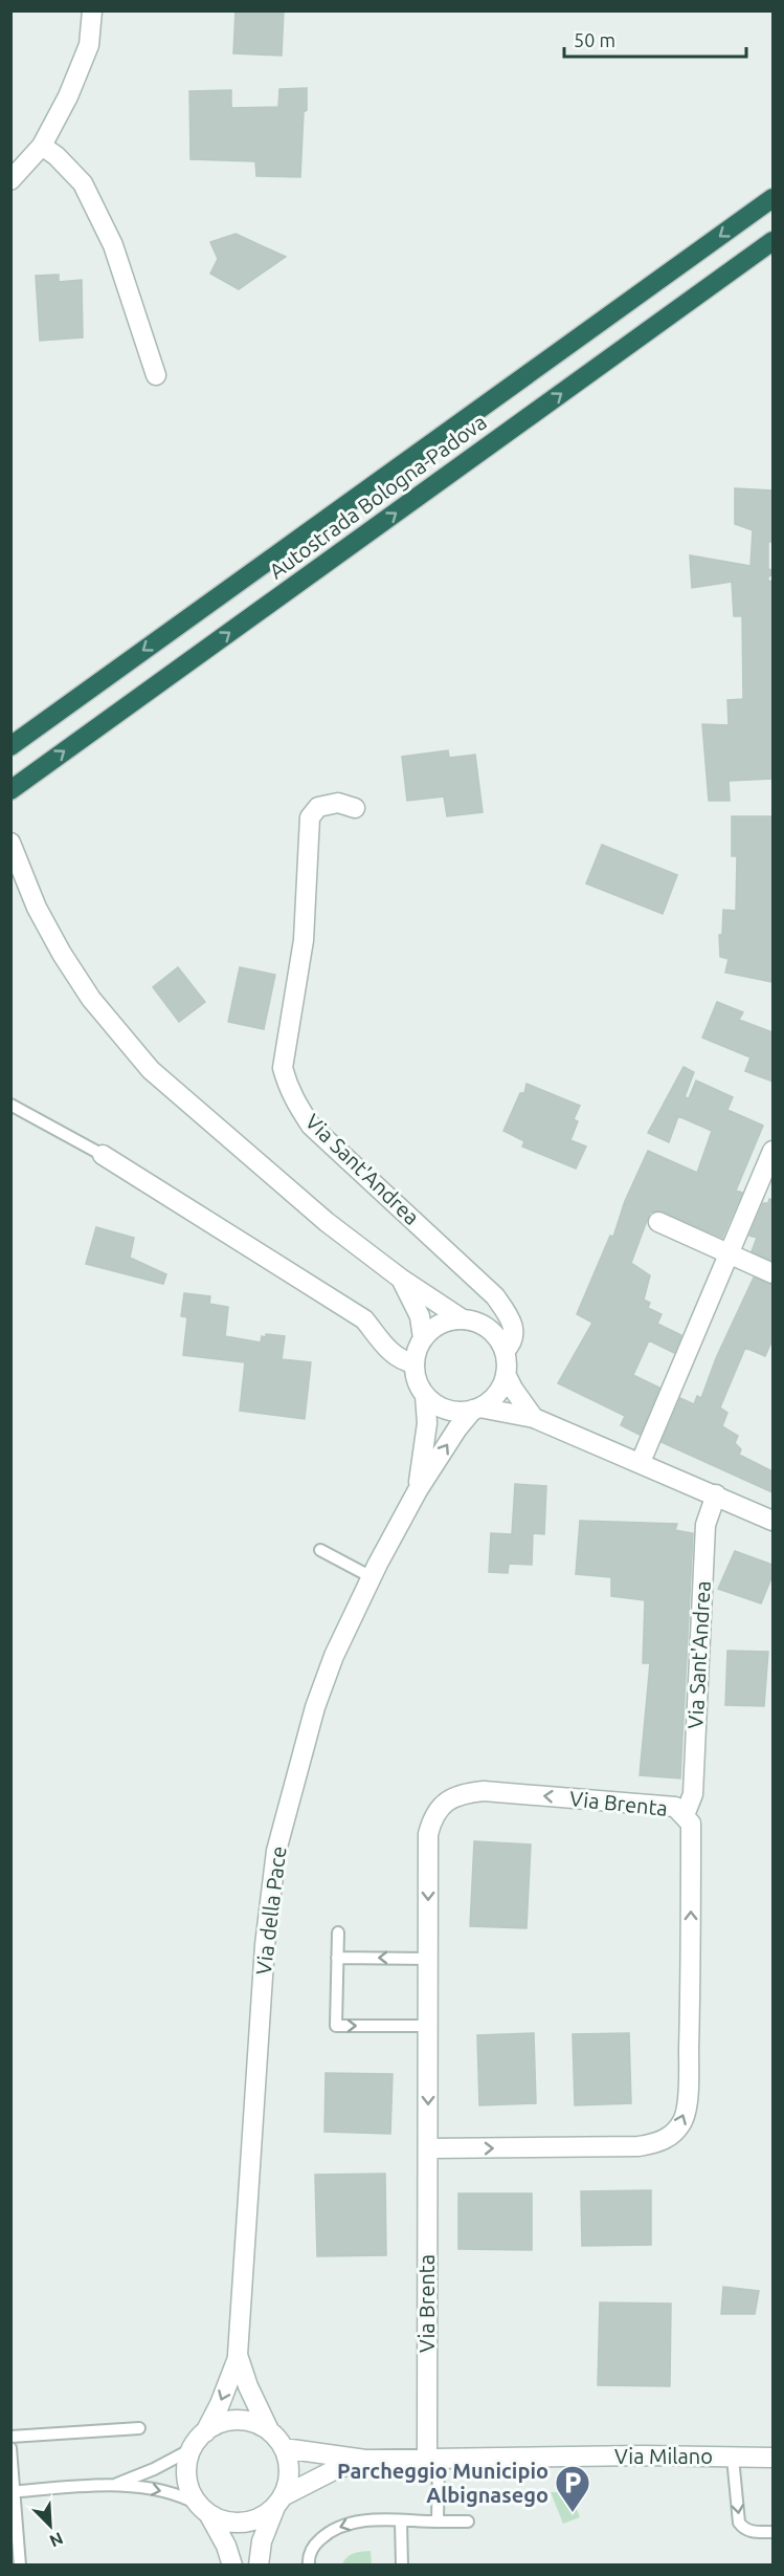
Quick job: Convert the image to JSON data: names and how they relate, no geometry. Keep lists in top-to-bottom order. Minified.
{"streets":{"highway":["Autostrada Bologna-Padova"],"street":["Via Sant'Andrea","Via Brenta","Via della Pace","Via Milano"]},"crossings":[["Via Sant'Andrea","Via Brenta"],["Via Sant'Andrea","Via della Pace"],["Via Brenta","Via Milano"],["Via della Pace","Via Milano"]],"places":{"parking":["Parcheggio Municipio Albignasego"]},"scale_bar":"50 m","north":"bottom right"}
